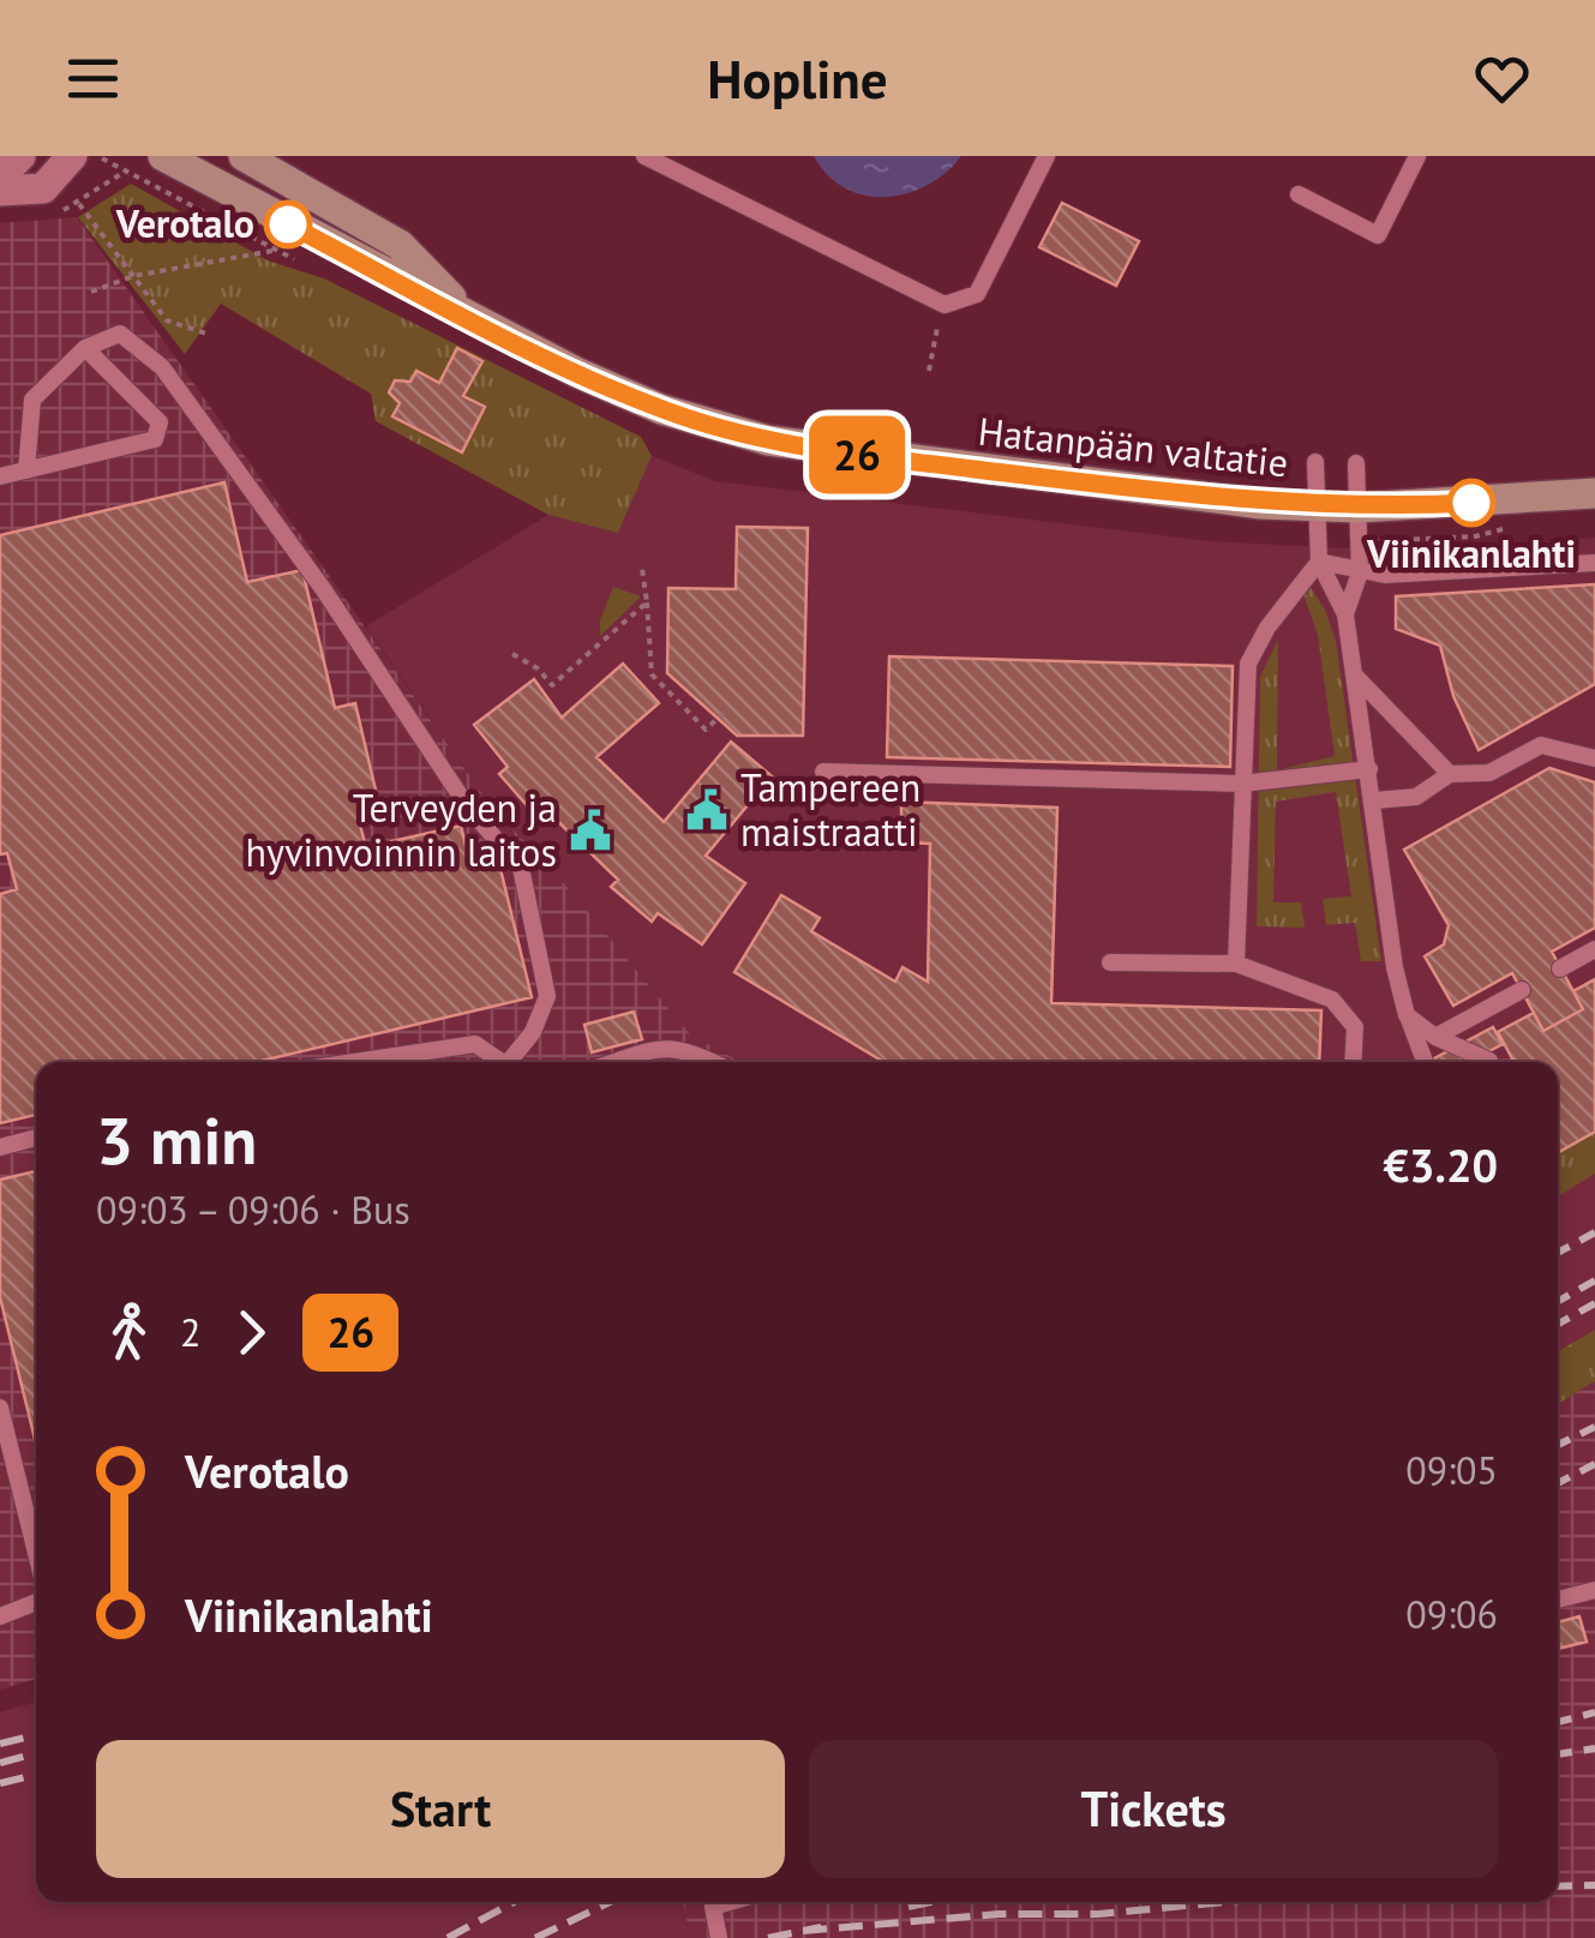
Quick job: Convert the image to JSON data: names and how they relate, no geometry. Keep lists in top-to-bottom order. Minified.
{"streets":{"main road":["Hatanpään valtatie"]},"places":{"other":["Verotalo","Viinikanlahti"],"public building":["Tampereen maistraatti","Terveyden ja hyvinvoinnin laitos"]},"lines":["bus line 26"],"page":{"header":"Hopline","on_map":"26","heading":["3 min","09:03 – 09:06 · Bus","€3.20"],"legs":["2","26"],"list":[{"name":"Verotalo","value":"09:05"},{"name":"Viinikanlahti","value":"09:06"}],"buttons":["Start","Tickets"]}}
